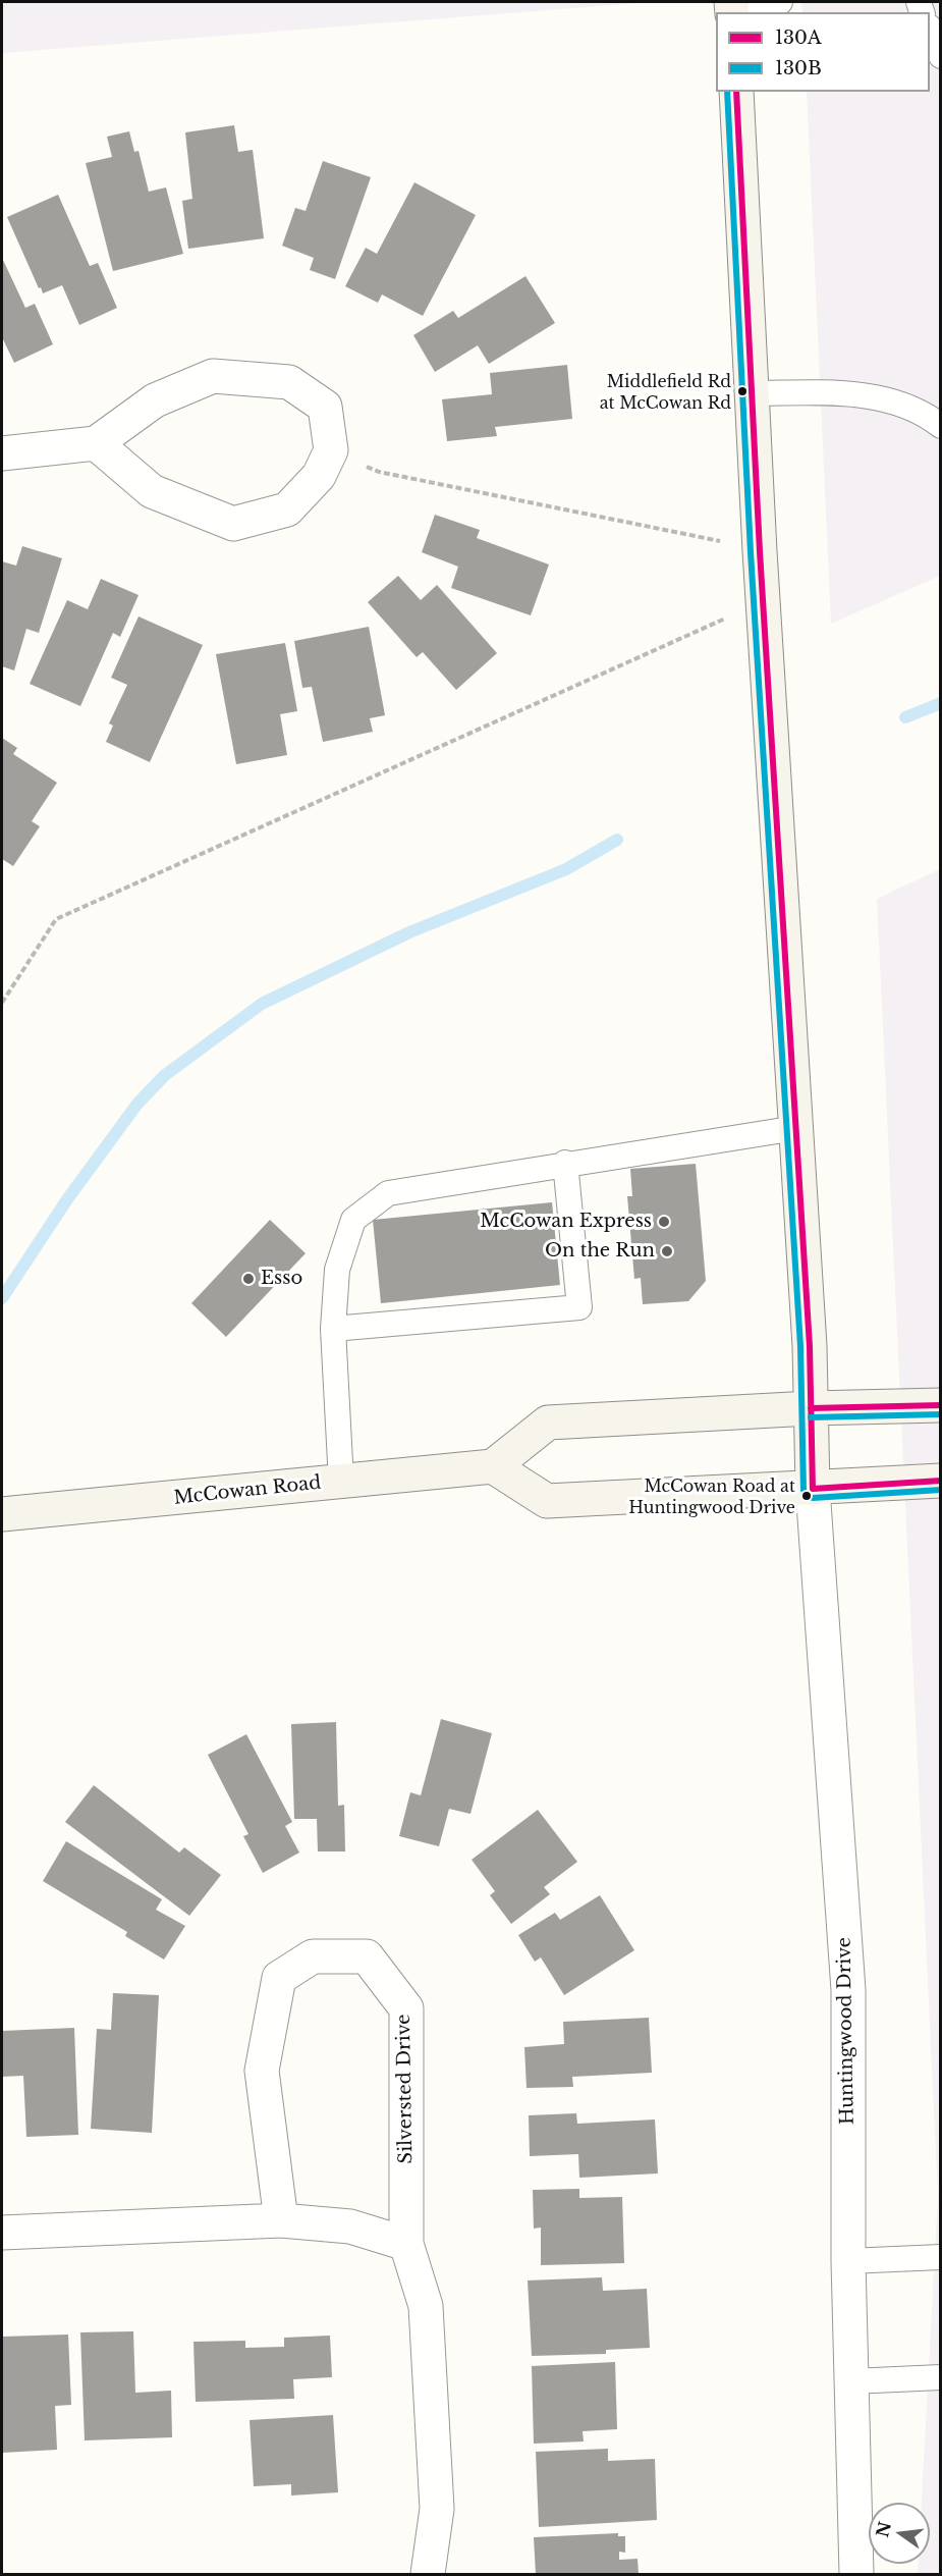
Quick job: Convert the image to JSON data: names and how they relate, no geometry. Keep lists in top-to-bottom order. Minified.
{"streets":{"main road":["McCowan Road"],"street":["Huntingwood Drive","Silversted Drive"]},"places":["Middlefield Rd at McCowan Rd","McCowan Express","On the Run","Esso","McCowan Road at Huntingwood Drive"],"lines":["transit line 130A","transit line 130B"],"legend":["130A","130B"],"north":"left"}
